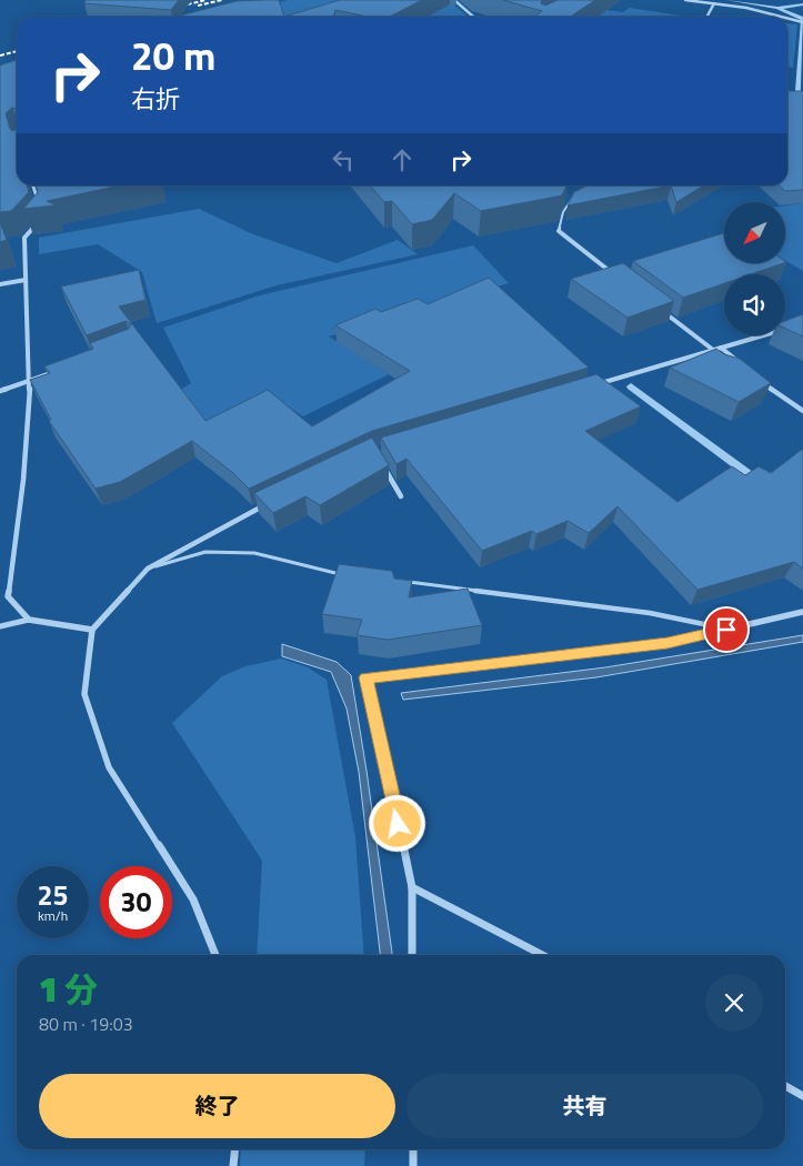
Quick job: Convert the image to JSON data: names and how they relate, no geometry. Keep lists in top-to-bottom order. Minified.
{"north":"bottom left","page":{"turn":["20 m","右折"],"speed":"25 km/h","limit":"30","heading":["1 分","80 m · 19:03"],"buttons":["終了","共有"]}}
